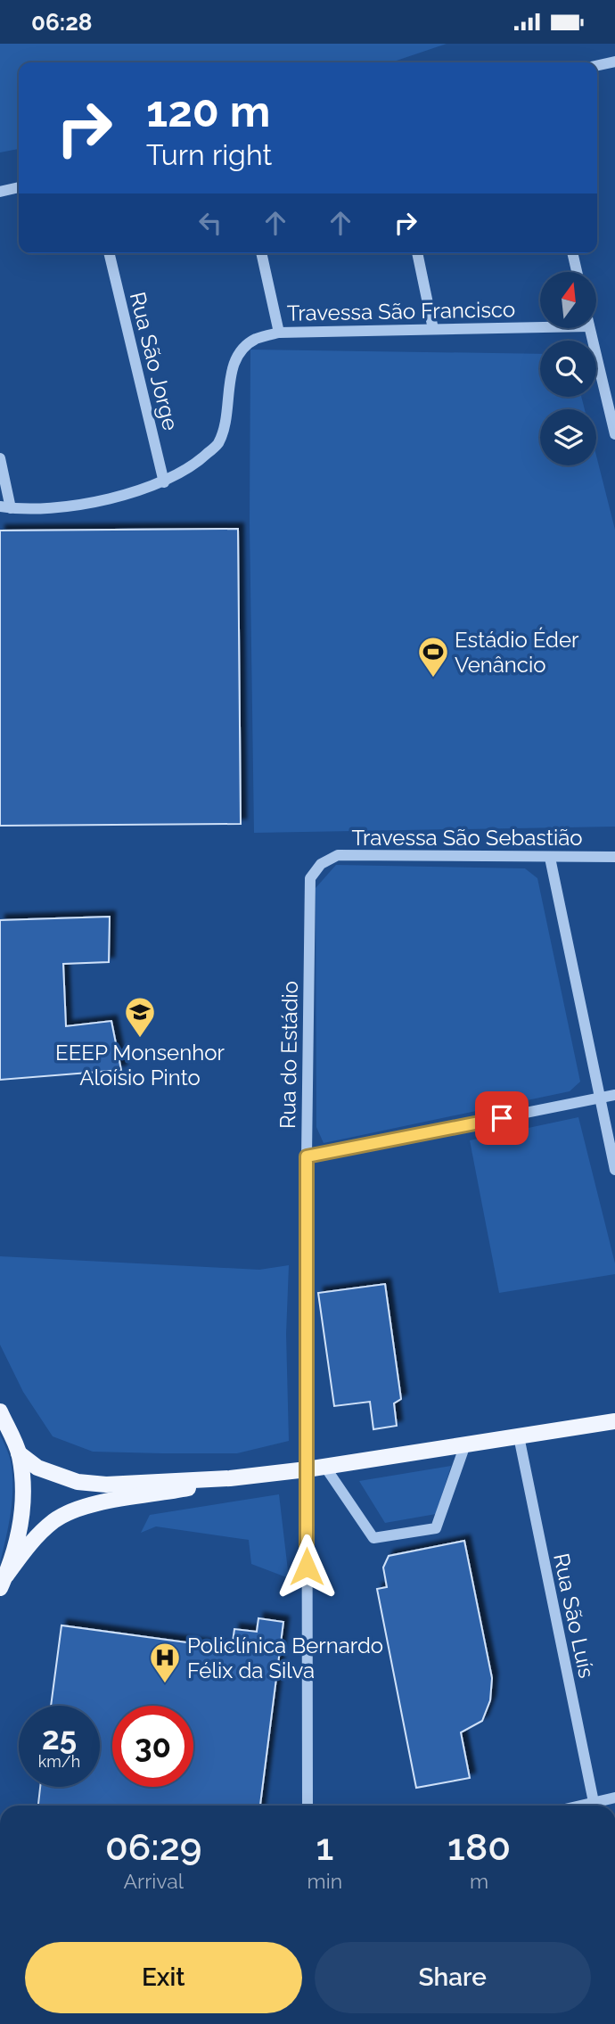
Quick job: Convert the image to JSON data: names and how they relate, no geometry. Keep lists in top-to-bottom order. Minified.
{"streets":{"street":["Travessa São Francisco","Rua São Jorge","Travessa São Sebastião","Rua do Estádio","Rua São Luís"]},"crossings":[["Travessa São Francisco","Rua São Jorge"],["Travessa São Sebastião","Rua do Estádio"]],"places":{"sports":["Estádio Éder Venâncio"],"school or university":["EEEP Monsenhor Aloísio Pinto"],"hospital":["Policlínica Bernardo Félix da Silva"]},"north":"top","page":{"status":"06:28","turn":["120 m","Turn right"],"speed":"25 km/h","limit":"30","eta":["06:29","Arrival","1","min","180","m"],"buttons":["Exit","Share"]}}
